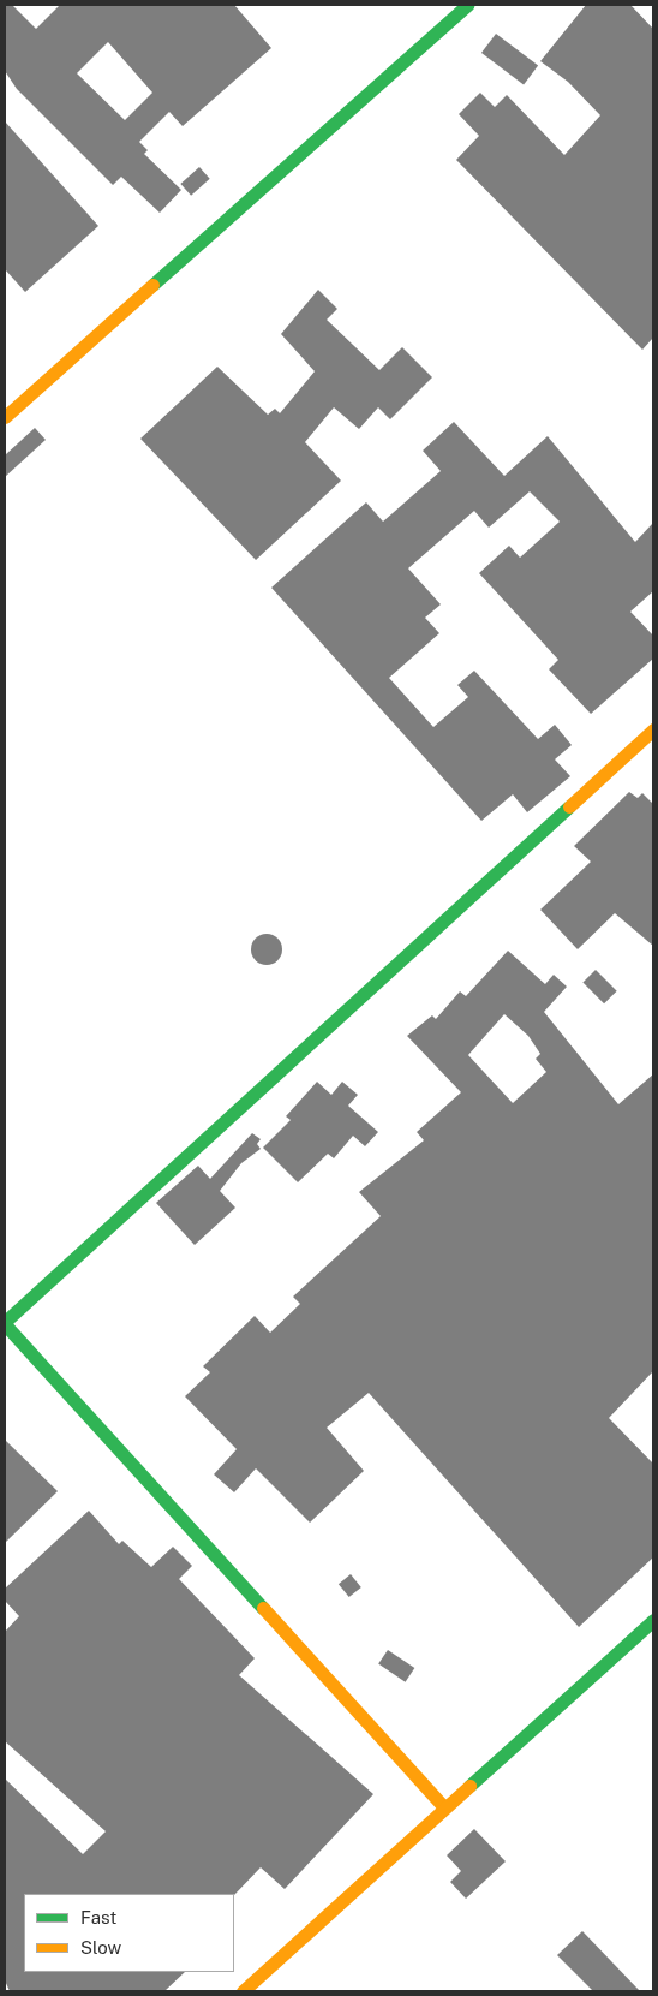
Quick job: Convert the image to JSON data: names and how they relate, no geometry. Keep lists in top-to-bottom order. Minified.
{"legend":["Fast","Slow"]}
